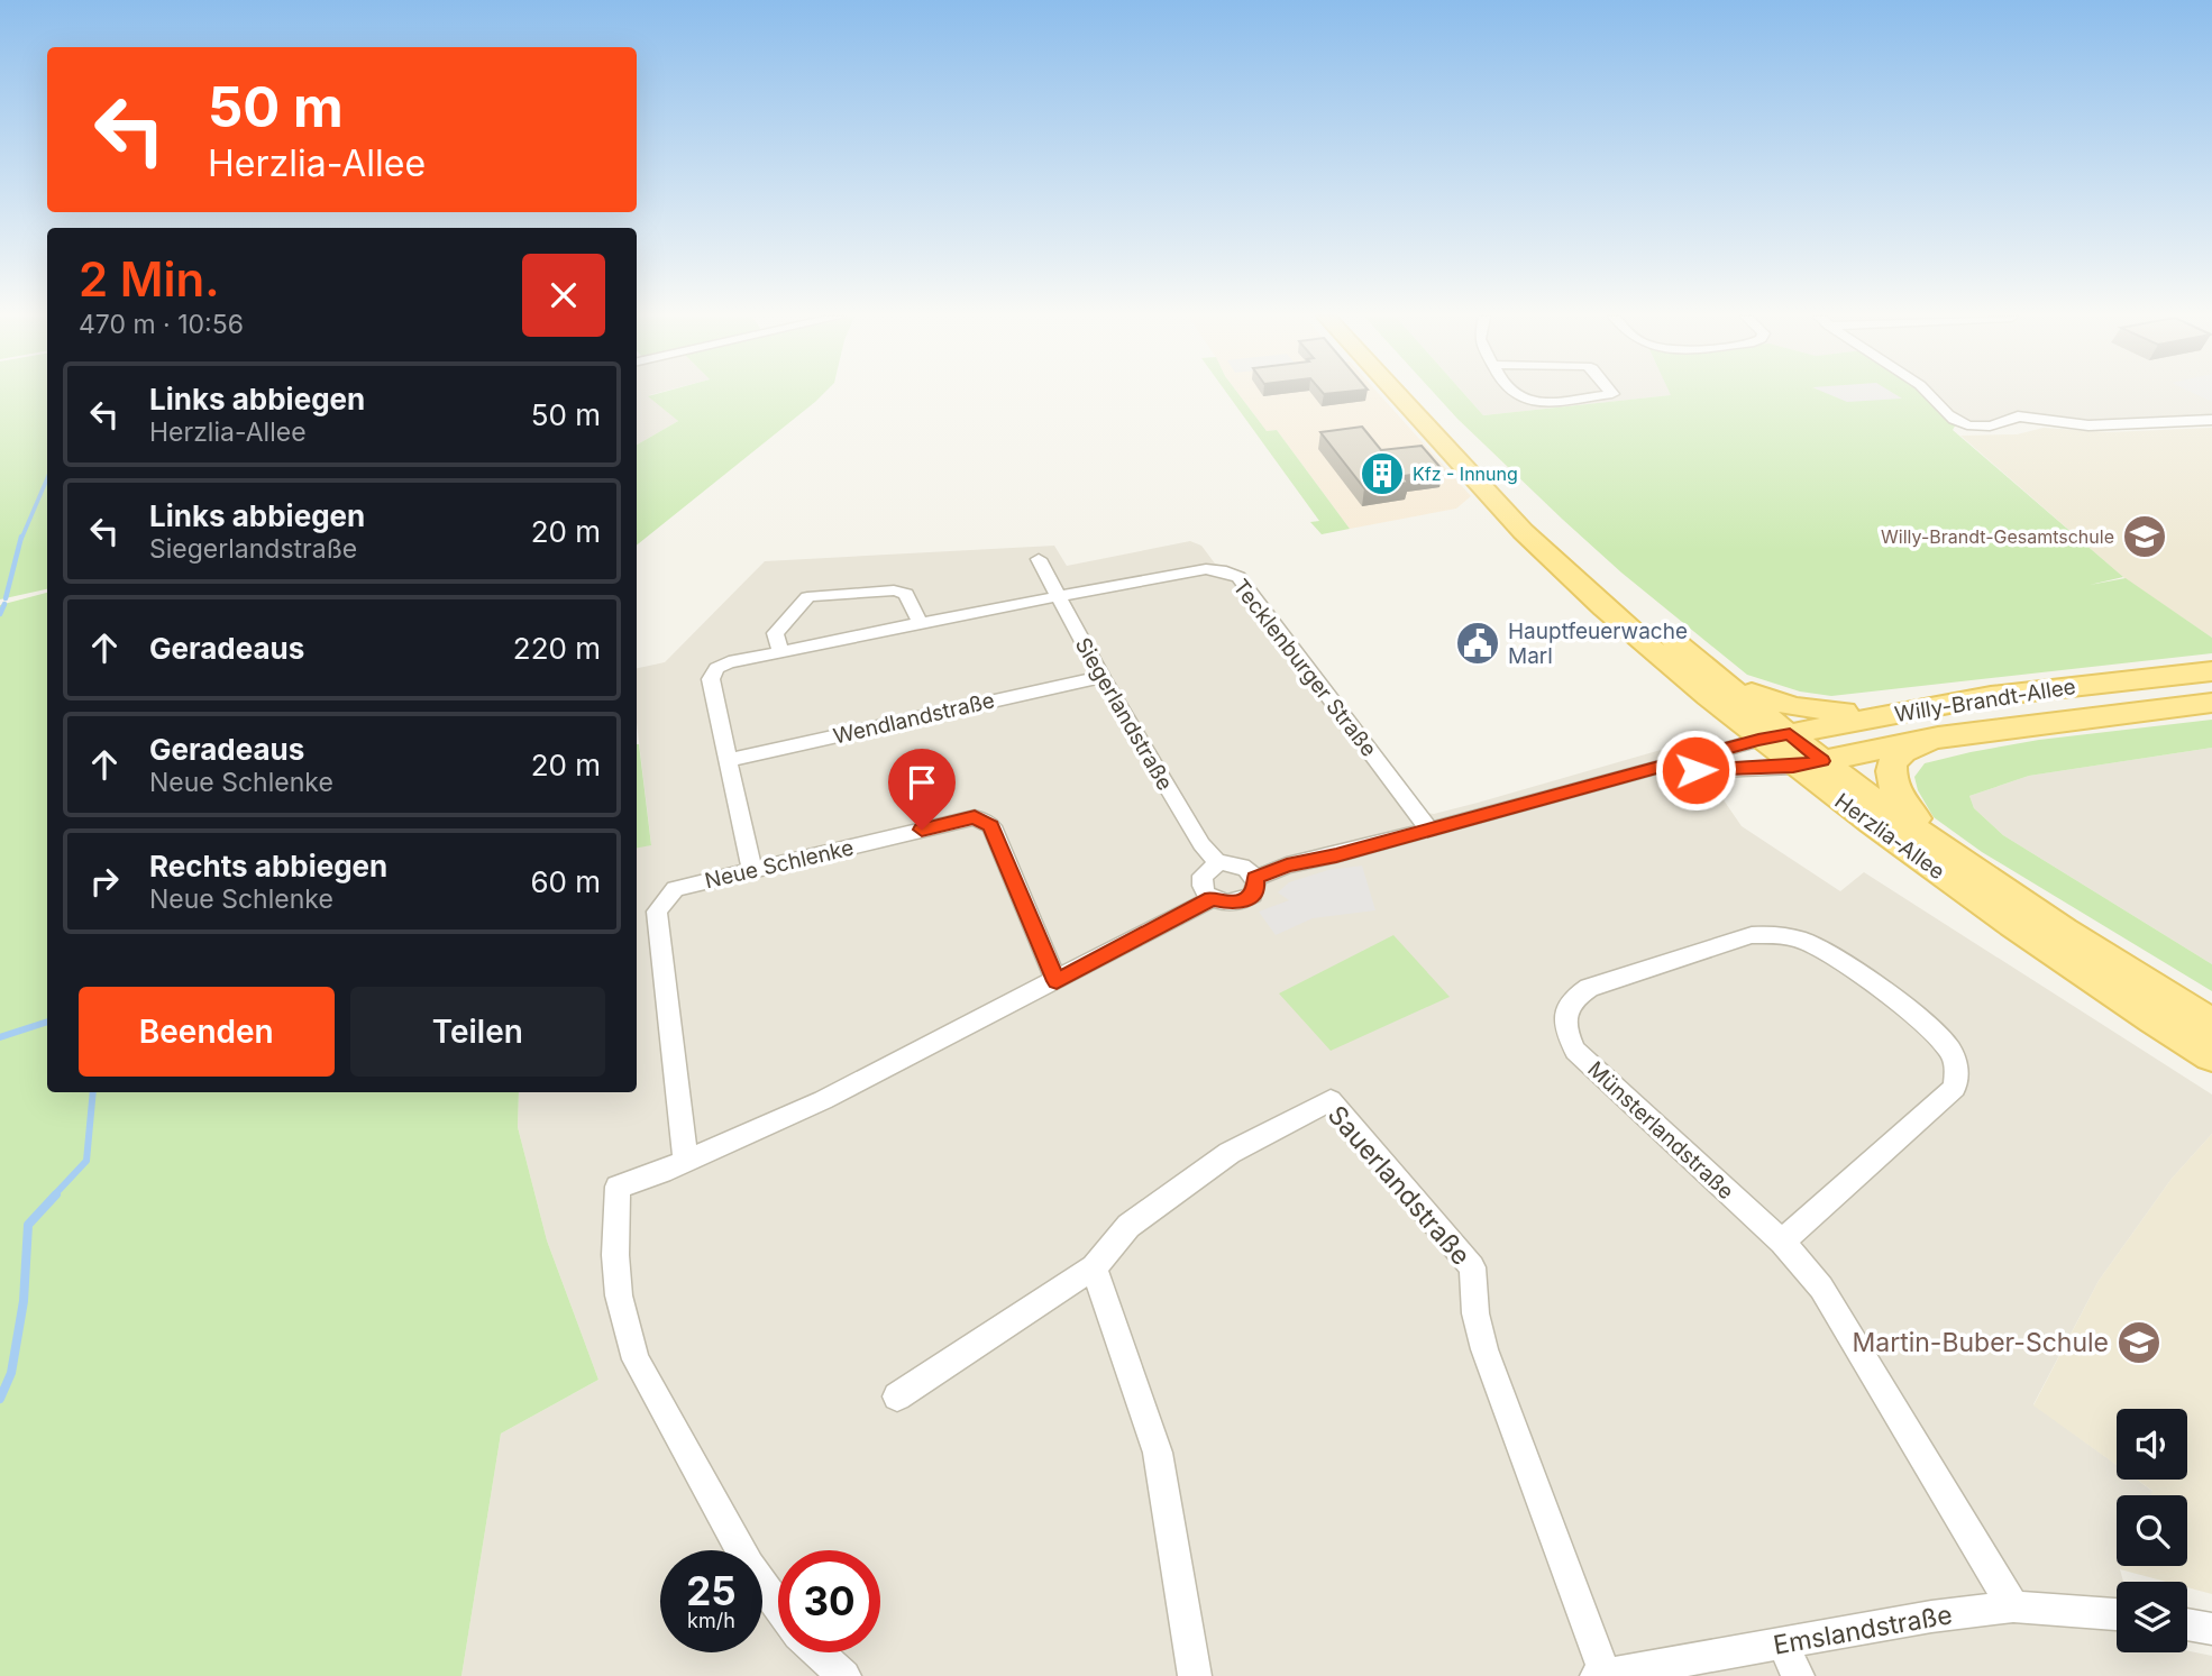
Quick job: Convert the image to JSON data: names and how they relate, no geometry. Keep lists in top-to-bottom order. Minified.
{"streets":{"main road":["Willy-Brandt-Allee","Herzlia-Allee"],"street":["Tecklenburger Straße","Siegerlandstraße","Wendlandstraße","Neue Schlenke","Münsterlandstraße","Sauerlandstraße","Emslandstraße"]},"crossings":[["Tecklenburger Straße","Siegerlandstraße"],["Willy-Brandt-Allee","Herzlia-Allee"],["Siegerlandstraße","Wendlandstraße"],["Münsterlandstraße","Emslandstraße"],["Sauerlandstraße","Emslandstraße"]],"places":{"building":["Kfz - Innung"],"school or university":["Willy-Brandt-Gesamtschule","Martin-Buber-Schule"],"public building":["Hauptfeuerwache Marl"]},"page":{"turn":["50 m","Herzlia-Allee"],"heading":["2 Min.","470 m · 10:56"],"list":[{"name":"Links abbiegen","note":"Herzlia-Allee","value":"50 m"},{"name":"Links abbiegen","note":"Siegerlandstraße","value":"20 m"},{"name":"Geradeaus","value":"220 m"},{"name":"Geradeaus","note":"Neue Schlenke","value":"20 m"},{"name":"Rechts abbiegen","note":"Neue Schlenke","value":"60 m"}],"buttons":["Beenden","Teilen"],"speed":"25 km/h","limit":"30"}}
